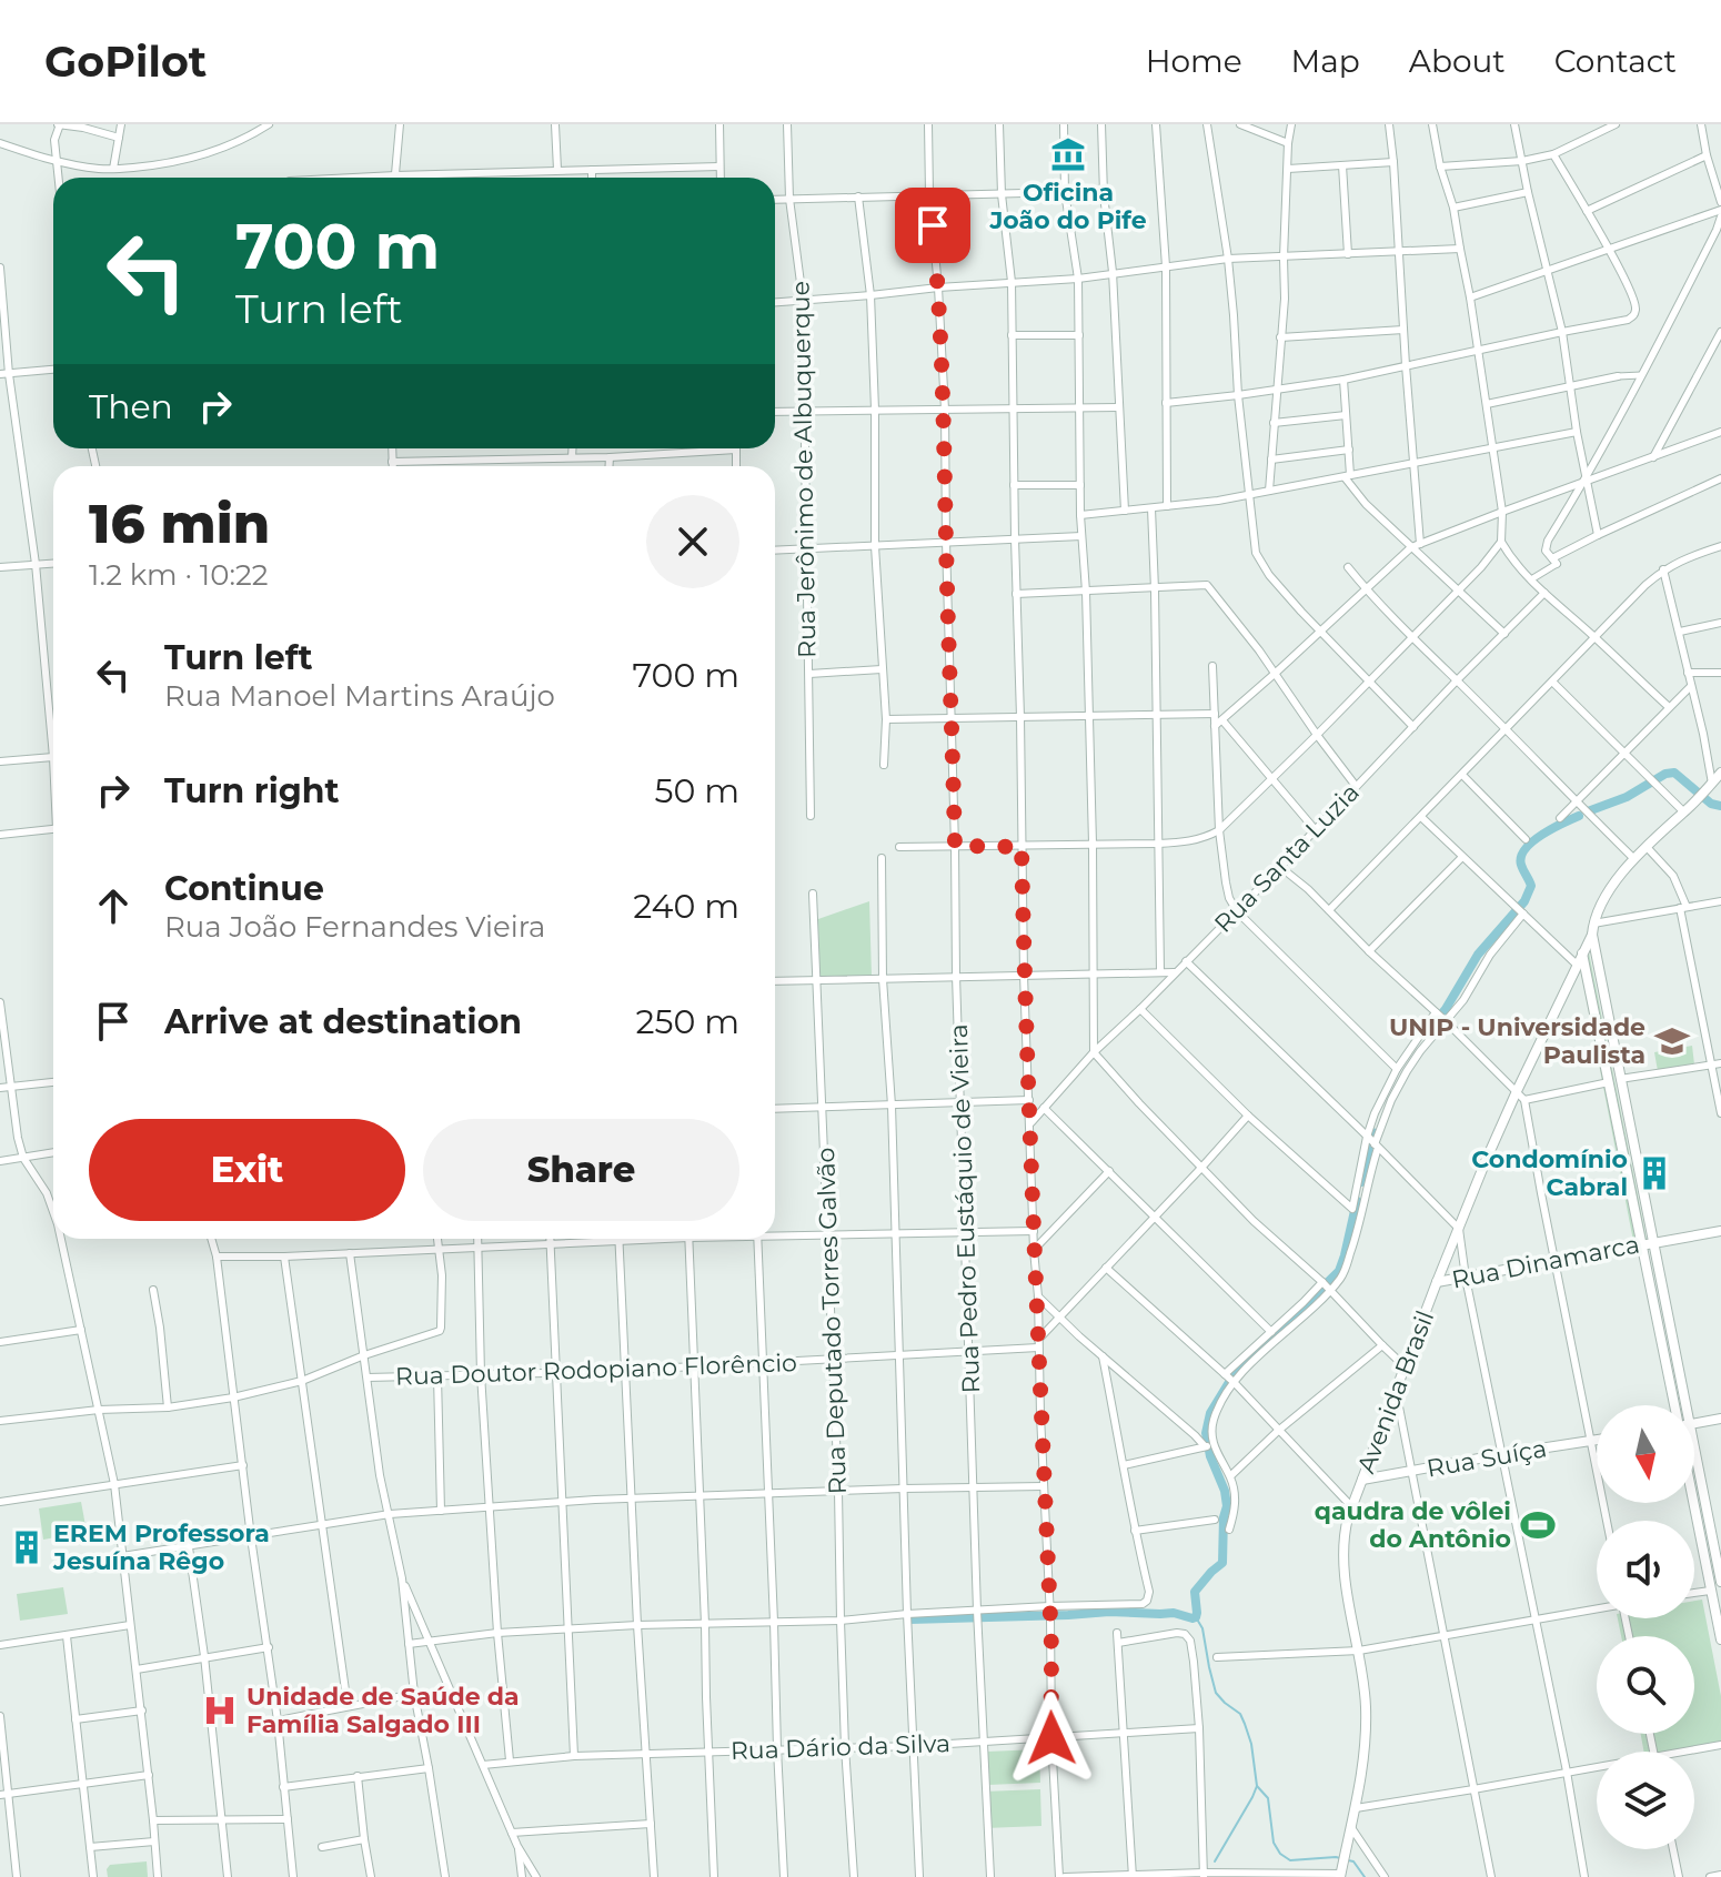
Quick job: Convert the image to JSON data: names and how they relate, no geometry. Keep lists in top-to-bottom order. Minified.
{"streets":{"street":["Rua Jerônimo de Albuquerque","Rua Santa Luzia","Rua Pedro Eustáquio de Vieira","Rua Dinamarca","Rua Deputado Torres Galvão","Rua Doutor Rodopiano Florêncio","Avenida Brasil","Rua Suíça","Rua Dário da Silva"]},"crossings":[["Rua Pedro Eustáquio de Vieira","Rua Doutor Rodopiano Florêncio"],["Rua Pedro Eustáquio de Vieira","Rua Dário da Silva"],["Rua Dinamarca","Avenida Brasil"],["Rua Deputado Torres Galvão","Rua Doutor Rodopiano Florêncio"],["Rua Deputado Torres Galvão","Rua Dário da Silva"],["Avenida Brasil","Rua Suíça"]],"places":{"museum":["Oficina João do Pife"],"school or university":["UNIP - Universidade Paulista"],"building":["Condomínio Cabral","EREM Professora Jesuína Rêgo"],"sports":["qaudra de vôlei do Antônio"],"hospital":["Unidade de Saúde da Família Salgado III"]},"north":"bottom","page":{"header":"GoPilot","nav":["Home","Map","About","Contact"],"turn":["700 m","Turn left"],"then":"Then","heading":["16 min","1.2 km · 10:22"],"list":[{"name":"Turn left","note":"Rua Manoel Martins Araújo","value":"700 m"},{"name":"Turn right","value":"50 m"},{"name":"Continue","note":"Rua João Fernandes Vieira","value":"240 m"},{"name":"Arrive at destination","value":"250 m"}],"buttons":["Exit","Share"]}}
